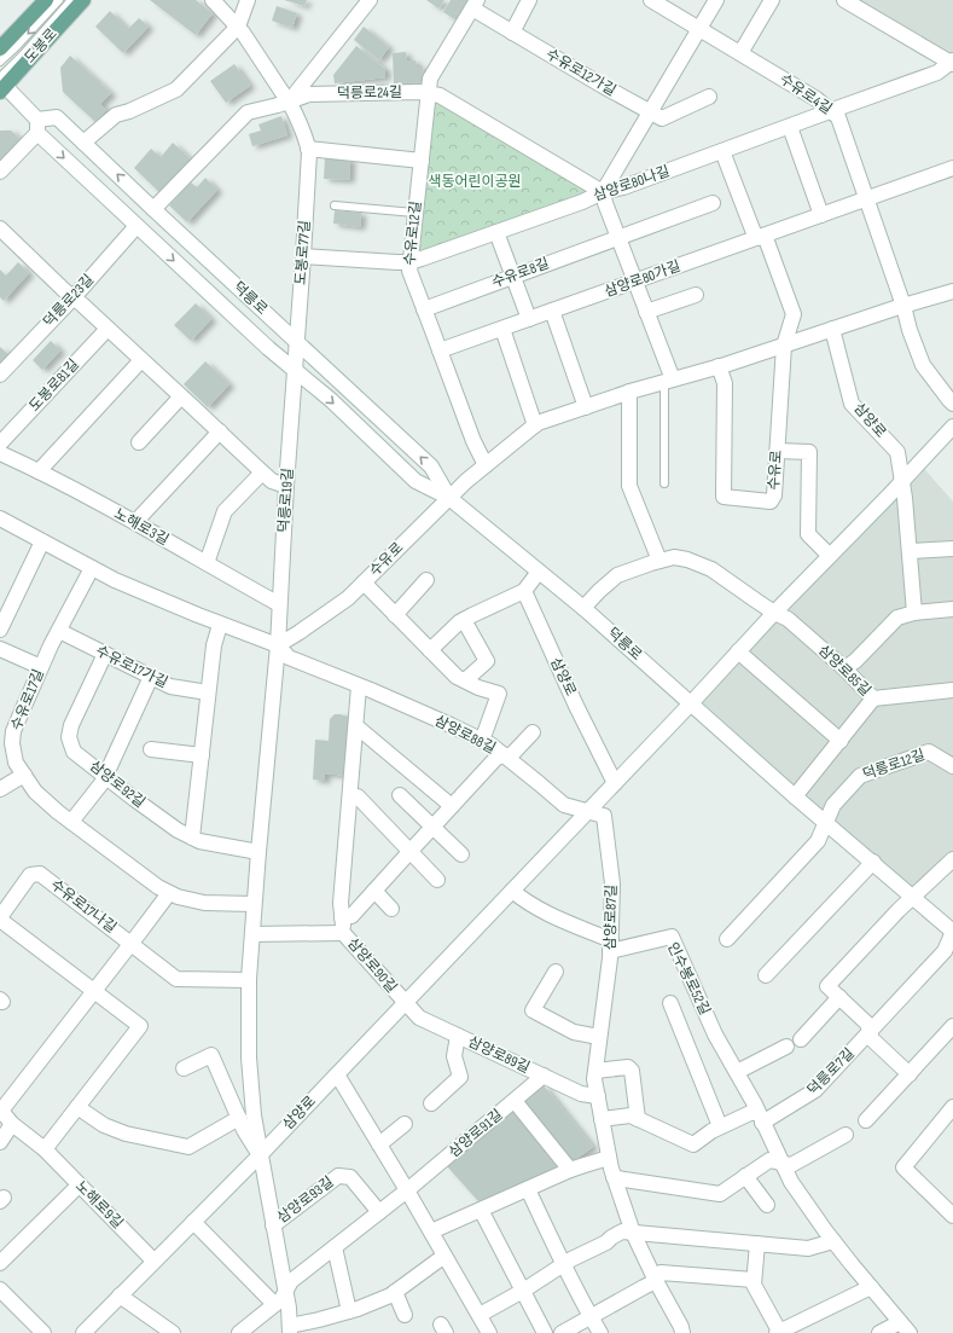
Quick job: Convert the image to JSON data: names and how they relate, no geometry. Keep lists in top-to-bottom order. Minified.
{"streets":{"main road":["도봉로"],"street":["수유로12가길","덕릉로24길","수유로4길","삼양로80나길","수유로12길","도봉로77길","수유로8길","삼양로80가길","덕릉로","덕릉로23길","도봉로81길","삼양로","수유로","덕릉로19길","노해로3길","수유로17가길","삼양로85길","수유로17길","삼양로88길","덕릉로12길","삼양로92길","수유로17나길","삼양로87길","삼양로90길","인수봉로52길","삼양로89길","덕릉로7길","삼양로91길","삼양로93길","노해로9길"]},"crossings":[["도봉로","덕릉로"],["수유로12가길","수유로12길"],["덕릉로24길","삼양로80나길"],["덕릉로24길","수유로12길"],["덕릉로24길","도봉로77길"],["덕릉로24길","덕릉로"],["수유로4길","삼양로80나길"],["수유로4길","삼양로80가길"],["수유로4길","수유로"],["삼양로80나길","수유로12길"],["삼양로80나길","도봉로77길"],["수유로12길","수유로8길"],["수유로12길","삼양로80가길"],["수유로12길","수유로"],["도봉로77길","덕릉로"],["도봉로77길","덕릉로19길"],["삼양로80가길","수유로"],["덕릉로","덕릉로23길"],["덕릉로","삼양로"],["덕릉로","수유로"],["덕릉로","덕릉로19길"],["덕릉로","덕릉로12길"],["덕릉로","덕릉로7길"],["삼양로","수유로"],["삼양로","삼양로85길"],["삼양로","삼양로88길"],["삼양로","삼양로87길"],["삼양로","삼양로90길"],["삼양로","삼양로89길"],["삼양로","삼양로93길"],["삼양로","노해로9길"],["수유로","덕릉로19길"],["수유로","삼양로88길"],["덕릉로19길","노해로3길"],["덕릉로19길","삼양로88길"],["수유로17가길","수유로17길"],["수유로17가길","삼양로92길"],["수유로17길","수유로17나길"],["삼양로88길","삼양로87길"],["수유로17나길","노해로9길"],["삼양로87길","인수봉로52길"],["삼양로87길","삼양로89길"],["삼양로90길","삼양로89길"],["인수봉로52길","덕릉로7길"],["삼양로89길","삼양로91길"]],"parks":["색동어린이공원"]}
